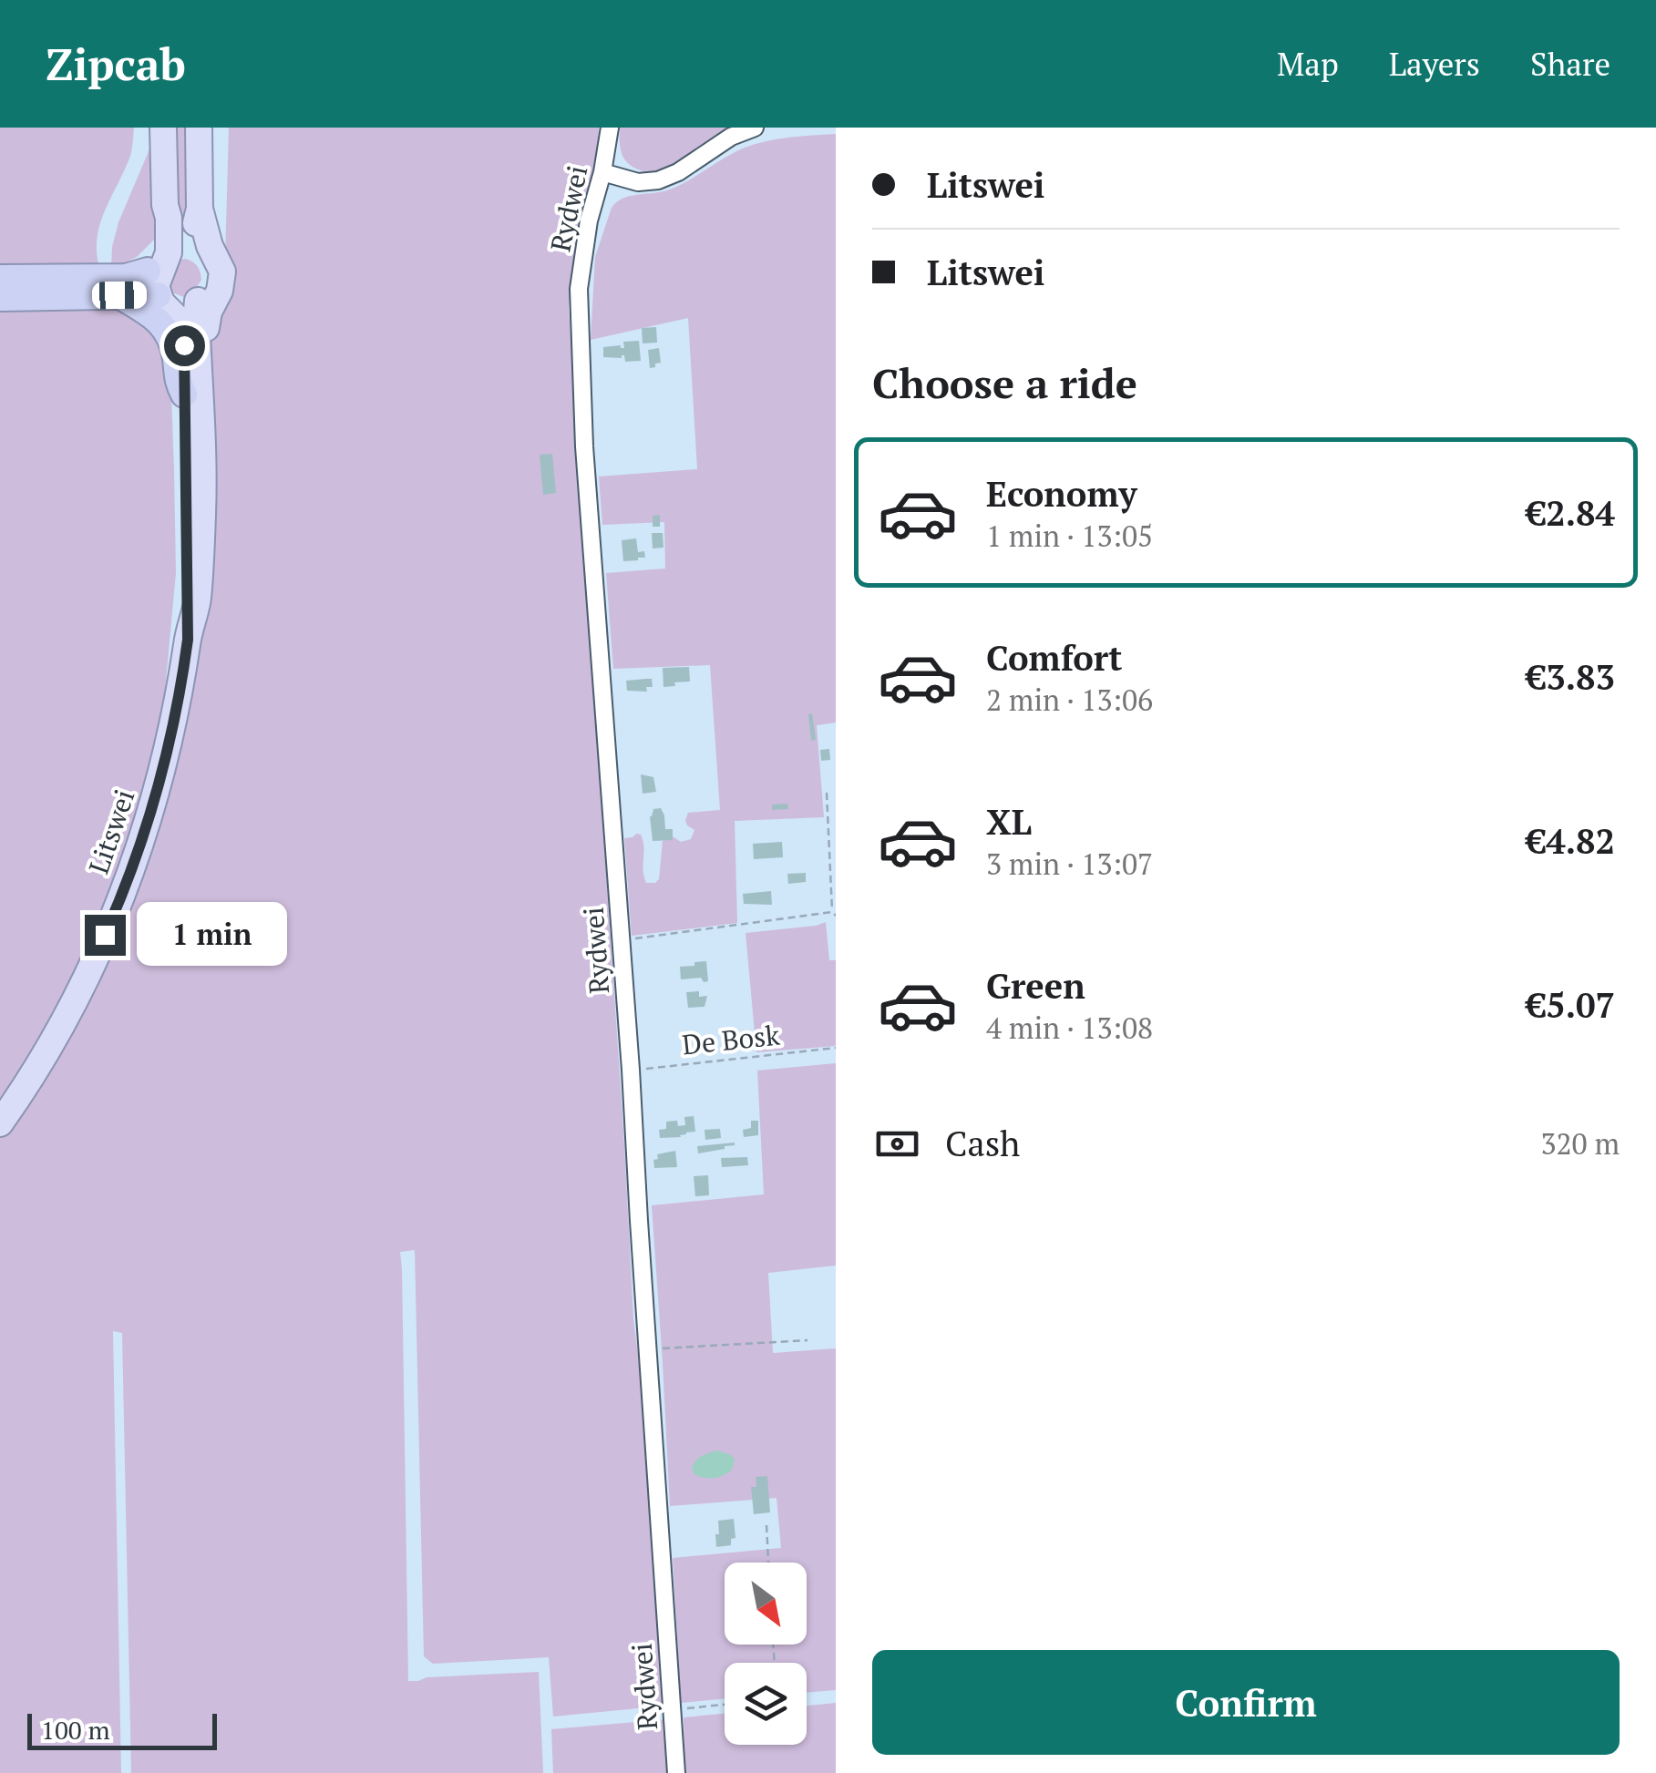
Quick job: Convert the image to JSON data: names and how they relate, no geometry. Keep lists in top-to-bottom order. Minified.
{"streets":{"main road":["Litswei"],"street":["Rydwei"],"path":["De Bosk"]},"crossings":[["Rydwei","De Bosk"]],"scale_bar":"100 m","north":"bottom right","page":{"header":"Zipcab","nav":["Map","Layers","Share"],"banner":["Litswei","Litswei"],"heading":"Choose a ride","list":[{"name":"Economy","note":"1 min · 13:05","value":"€2.84"},{"name":"Comfort","note":"2 min · 13:06","value":"€3.83"},{"name":"XL","note":"3 min · 13:07","value":"€4.82"},{"name":"Green","note":"4 min · 13:08","value":"€5.07"}],"bubble":"1 min","pay":["Cash","320 m"],"buttons":"Confirm","scale":"100 m"}}
